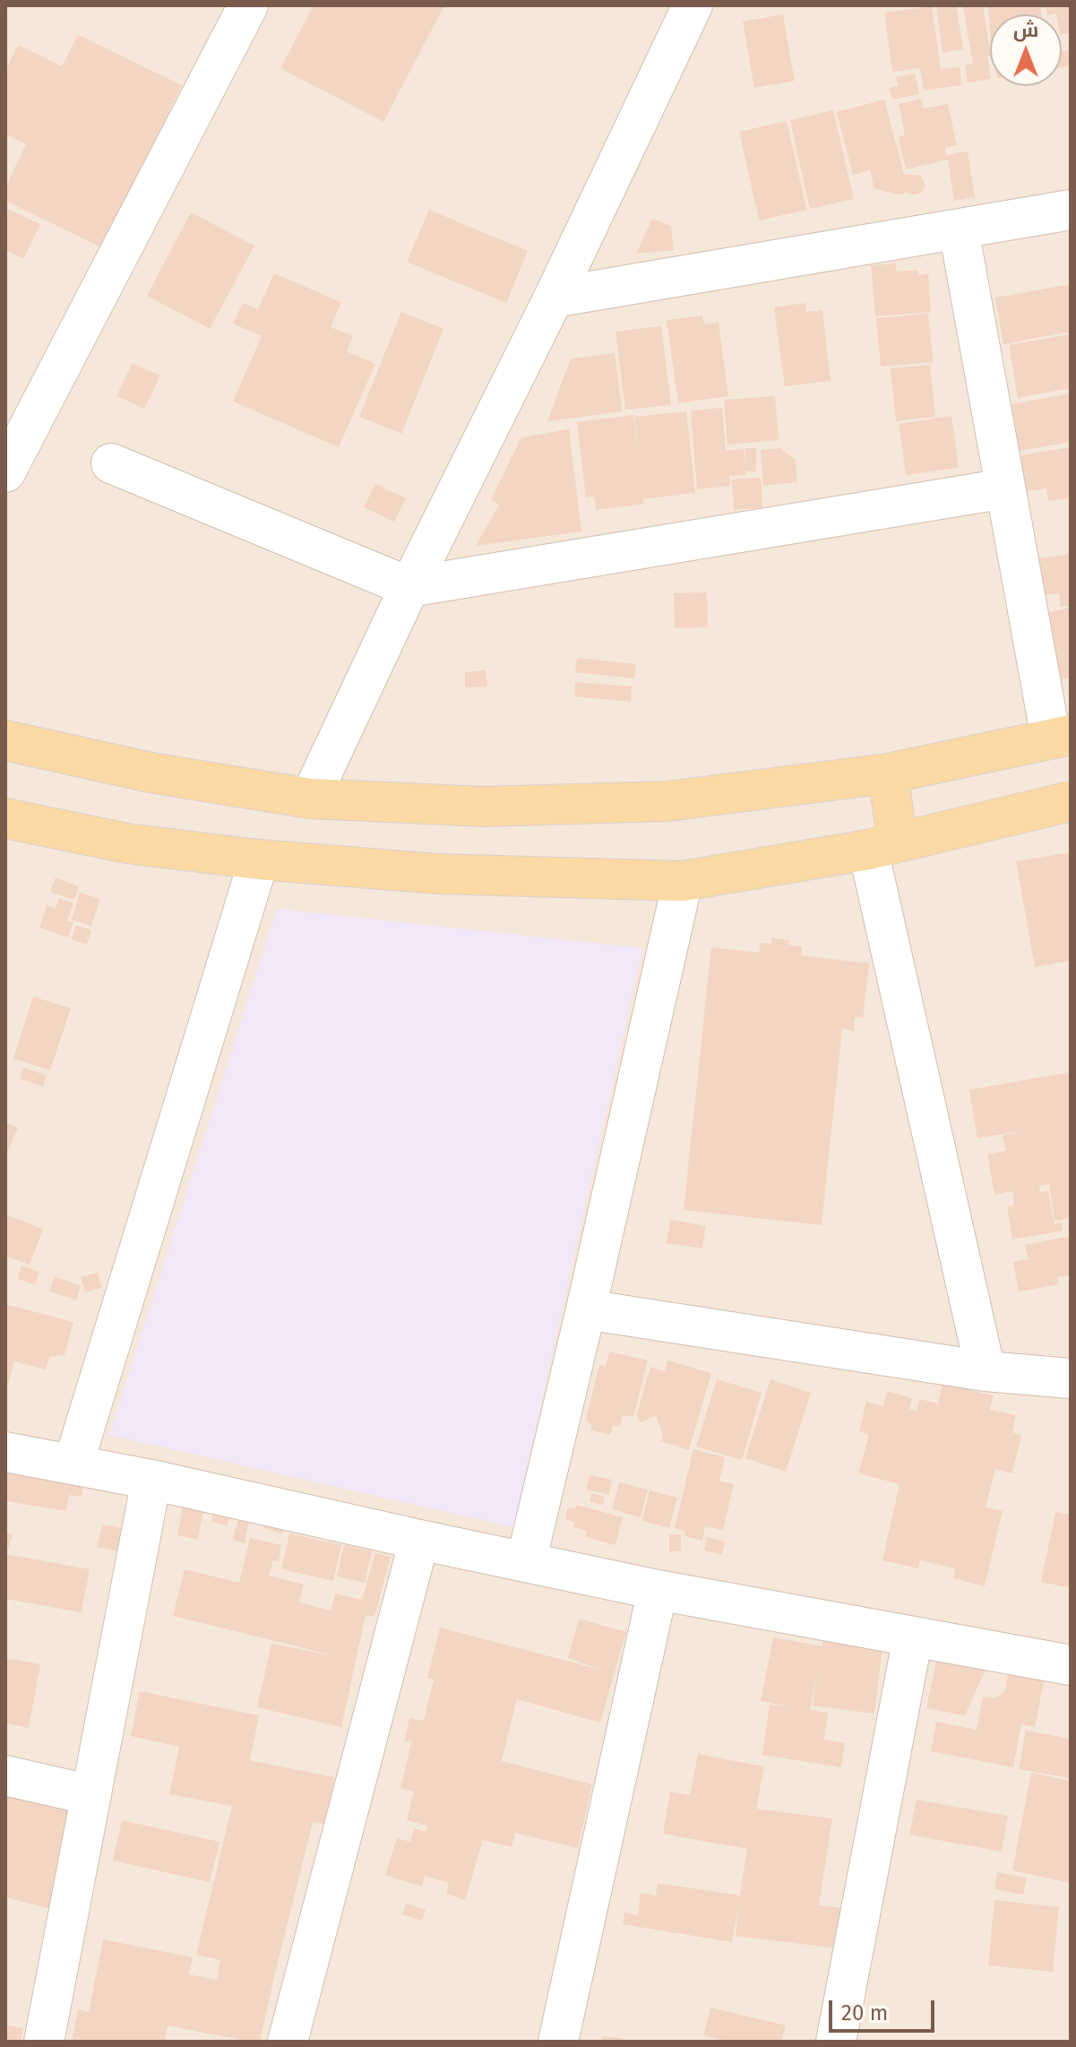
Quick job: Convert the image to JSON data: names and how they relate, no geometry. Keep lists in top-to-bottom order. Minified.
{"scale_bar":"20 m","north":"top"}
